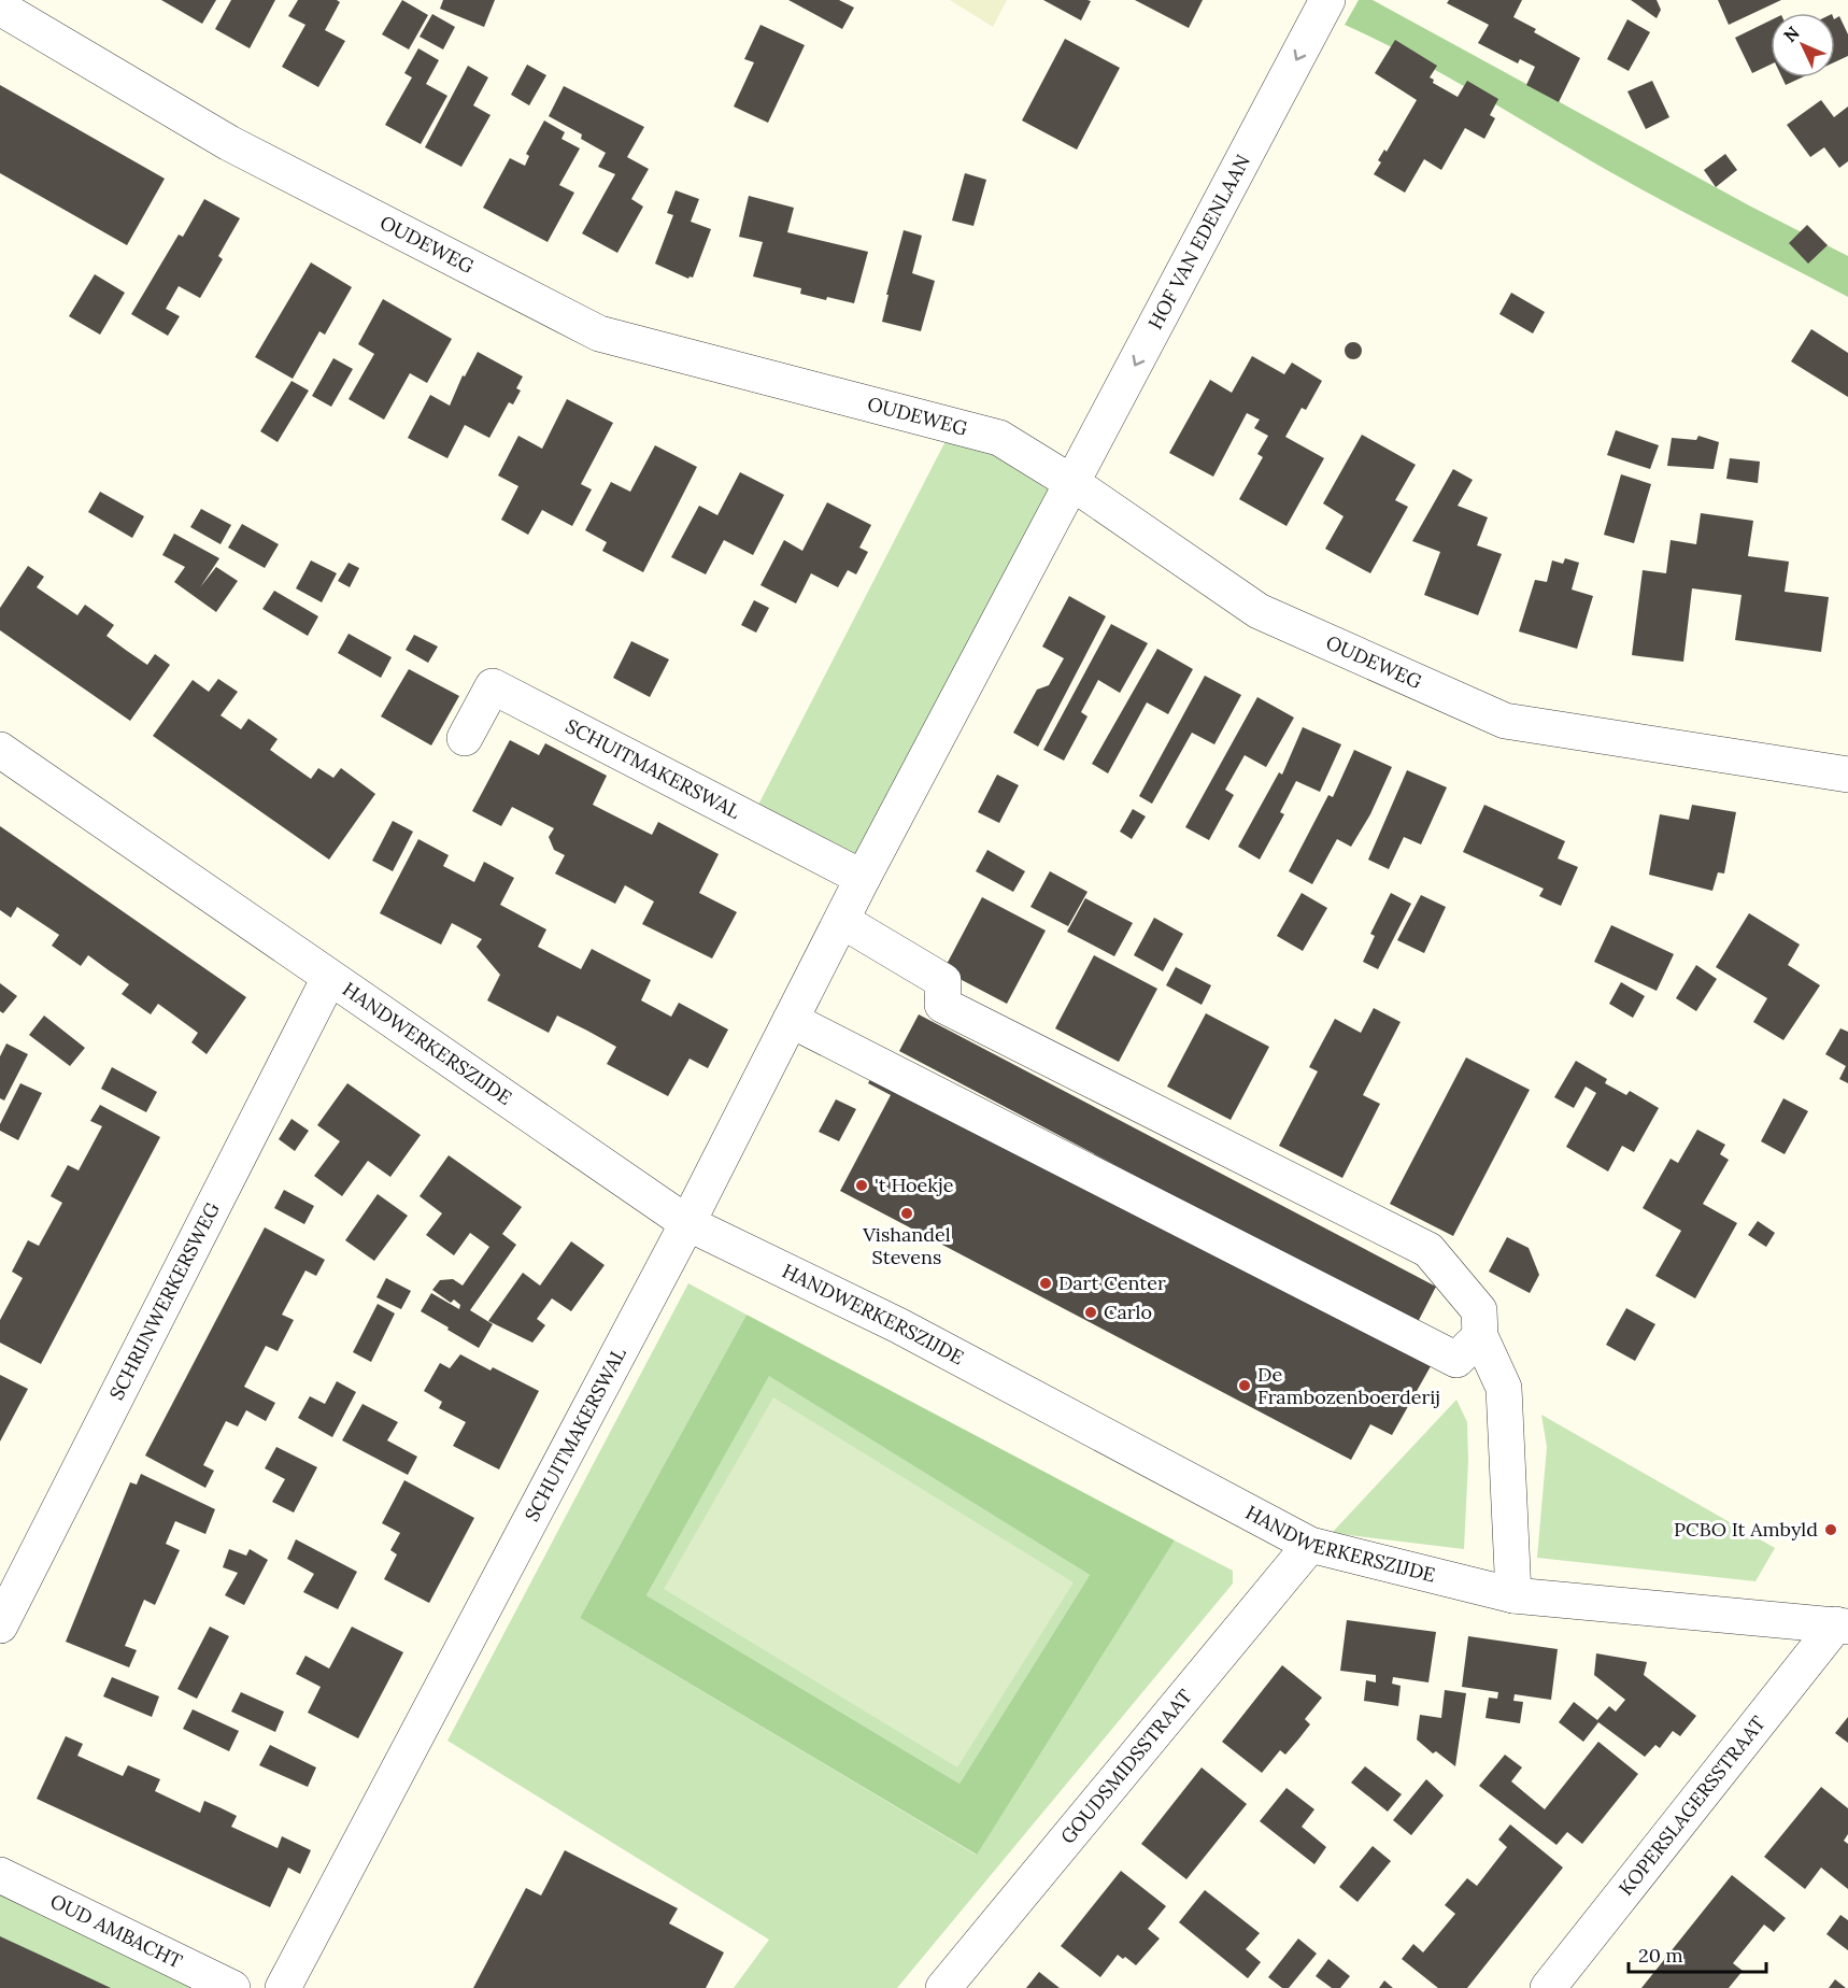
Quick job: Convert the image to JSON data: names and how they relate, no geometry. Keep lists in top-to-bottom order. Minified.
{"streets":{"street":["HOF VAN EDENLAAN","OUDEWEG","SCHUITMAKERSWAL","HANDWERKERSZIJDE","SCHRIJNWERKERSWEG","GOUDSMIDSSTRAAT","KOPERSLAGERSSTRAAT","OUD AMBACHT"]},"crossings":[["HOF VAN EDENLAAN","OUDEWEG"],["HOF VAN EDENLAAN","SCHUITMAKERSWAL"],["OUDEWEG","SCHUITMAKERSWAL"],["SCHUITMAKERSWAL","HANDWERKERSZIJDE"],["HANDWERKERSZIJDE","SCHRIJNWERKERSWEG"],["HANDWERKERSZIJDE","GOUDSMIDSSTRAAT"],["HANDWERKERSZIJDE","KOPERSLAGERSSTRAAT"]],"one_way":["HOF VAN EDENLAAN"],"places":["'t Hoekje","Vishandel Stevens","Dart Center","Carlo","De Frambozenboerderij","PCBO It Ambyld"],"scale_bar":"20 m","north":"top left"}
